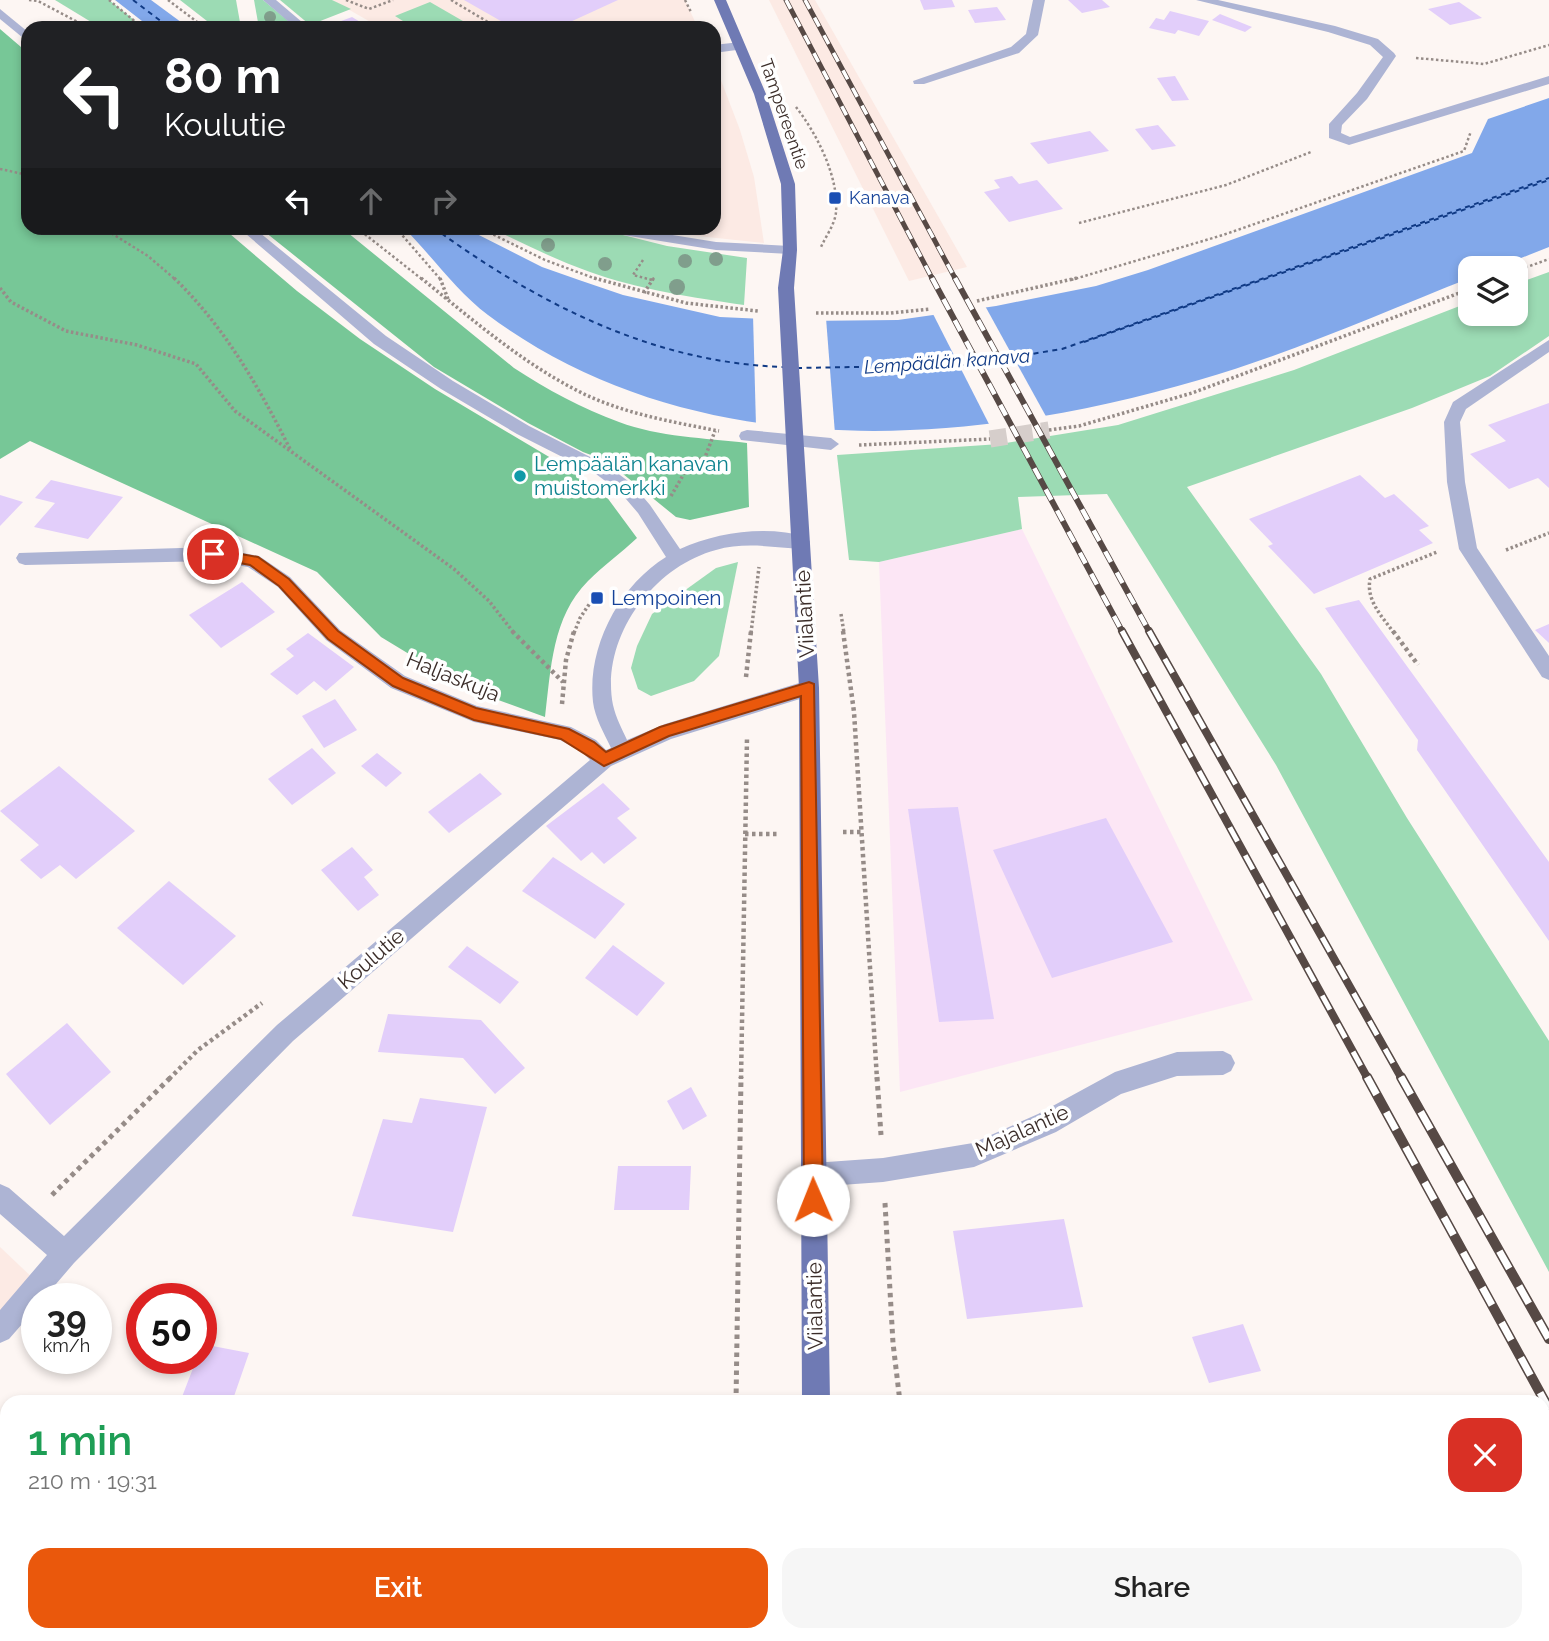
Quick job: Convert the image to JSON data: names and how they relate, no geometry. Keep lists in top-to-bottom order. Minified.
{"streets":{"main road":["Tampereentie","Viialantie"],"street":["Haljaskuja","Koulutie","Majalantie"]},"crossings":[["Tampereentie","Viialantie"],["Viialantie","Koulutie"],["Viialantie","Majalantie"],["Haljaskuja","Koulutie"]],"water":["Lempäälän kanava"],"places":{"transit":["Kanava","Lempoinen"],"other":["Lempäälän kanavan muistomerkki"]},"page":{"turn":["80 m","Koulutie"],"speed":"39 km/h","limit":"50","heading":["1 min","210 m · 19:31"],"buttons":["Exit","Share"]}}
